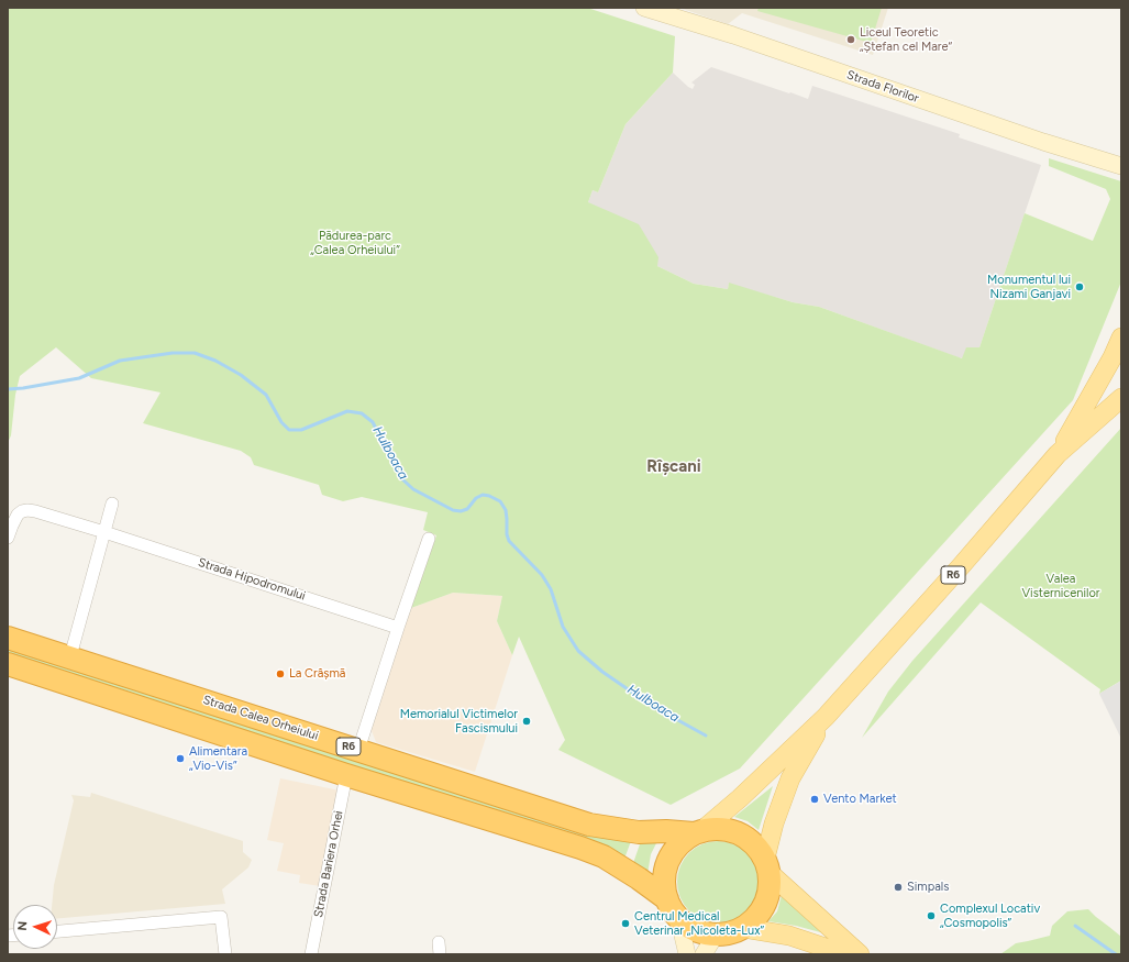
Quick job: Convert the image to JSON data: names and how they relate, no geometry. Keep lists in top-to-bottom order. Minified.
{"streets":{"highway":["R6","Strada Calea Orheiului"],"main road":["Strada Florilor"],"street":["Strada Hipodromului","Strada Bariera Orhei"]},"crossings":[["R6","Strada Calea Orheiului"],["R6","Strada Bariera Orhei"]],"districts":["Rîșcani"],"water":["Hulboaca"],"parks":["Pădurea-parc „Calea Orheiului”","Valea Visternicenilor"],"places":["Liceul Teoretic „Ștefan cel Mare“","Monumentul lui Nizami Ganjavi","La Crâșmă","Memorialul Victimelor Fascismului","Alimentara „Vio-Vis”","Vento Market","Simpals","Complexul Locativ „Cosmopolis”","Centrul Medical Veterinar „Nicoleta-Lux”"],"north":"left"}
